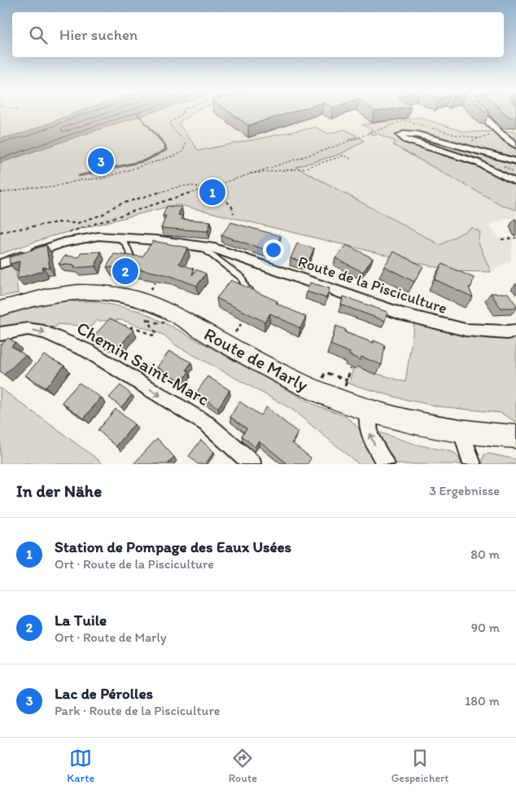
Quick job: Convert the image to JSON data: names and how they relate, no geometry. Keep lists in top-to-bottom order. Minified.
{"streets":{"main road":["Route de Marly"],"street":["Route de la Pisciculture","Chemin Saint-Marc"]},"one_way":["Chemin Saint-Marc"],"page":{"search":"Hier suchen","pins":["3","1","2"],"heading":["In der Nähe","3 Ergebnisse"],"list":[{"mark":"1","name":"Station de Pompage des Eaux Usées","note":"Ort · Route de la Pisciculture","value":"80 m"},{"mark":"2","name":"La Tuile","note":"Ort · Route de Marly","value":"90 m"},{"mark":"3","name":"Lac de Pérolles","note":"Park · Route de la Pisciculture","value":"180 m"}],"nav":["Karte","Route","Gespeichert"]}}
